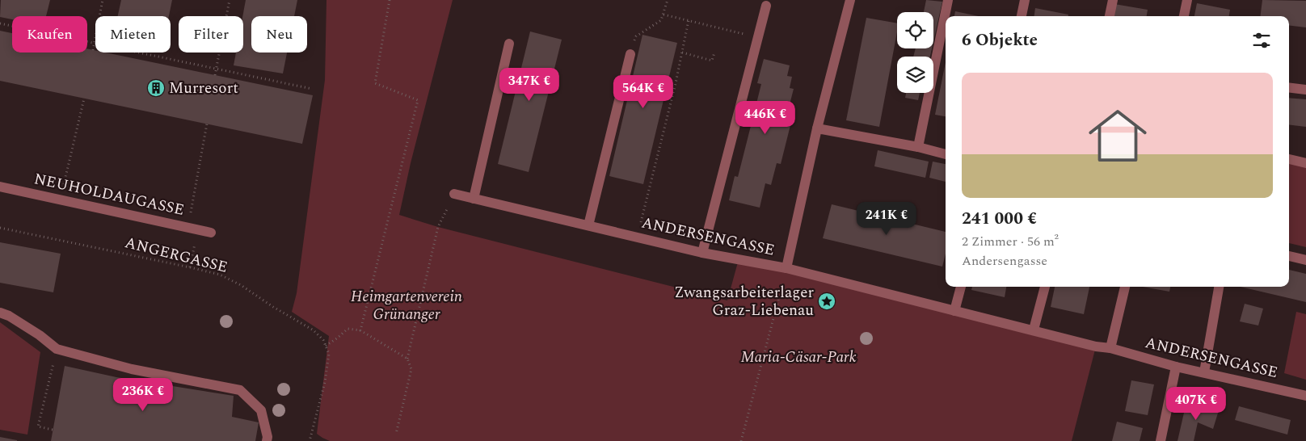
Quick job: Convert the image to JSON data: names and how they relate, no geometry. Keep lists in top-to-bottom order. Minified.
{"streets":{"street":["NEUHOLDAUGASSE","ANDERSENGASSE"],"path":["ANGERGASSE"]},"parks":["Heimgartenverein Grünanger","Maria-Cäsar-Park"],"places":{"building":["Murresort"],"place":["Zwangsarbeiterlager Graz-Liebenau"]},"page":{"chip":["Kaufen","Mieten","Filter","Neu"],"heading":"6 Objekte","list":[{"name":"241 000 €","note":"2 Zimmer · 56 m² · Andersengasse"}],"price":["347K €","564K €","446K €","241K €","236K €","407K €"]}}
